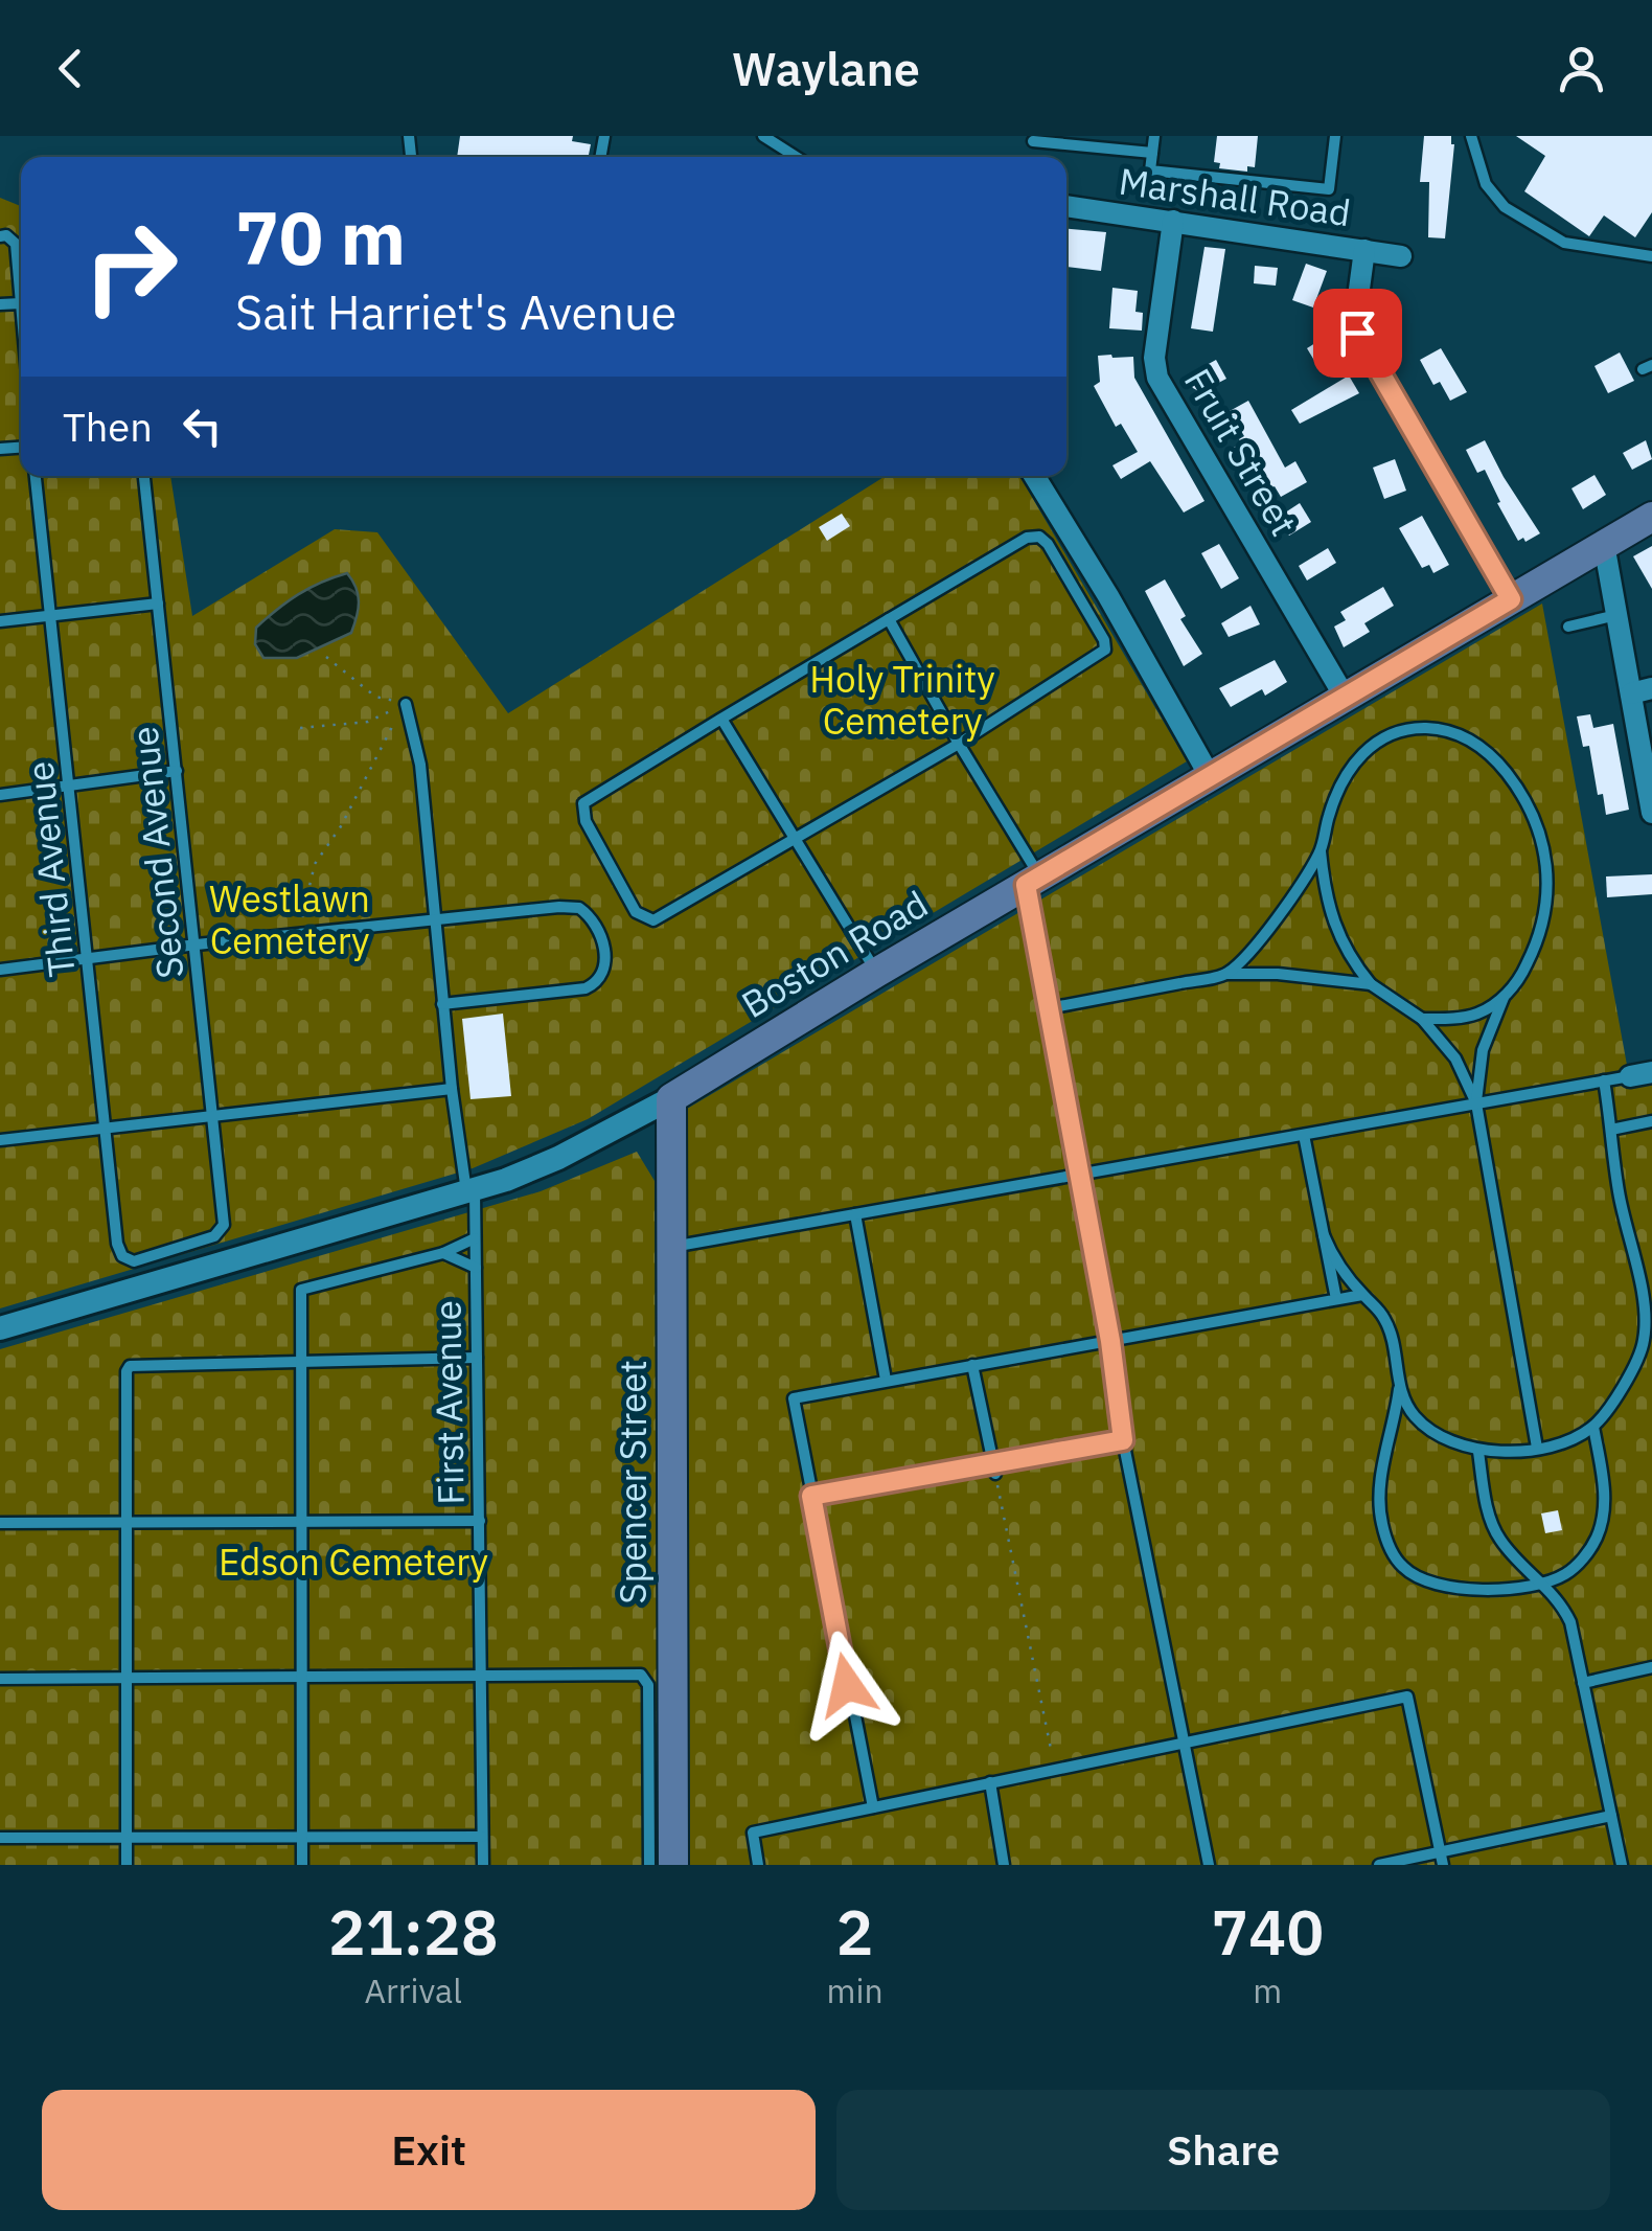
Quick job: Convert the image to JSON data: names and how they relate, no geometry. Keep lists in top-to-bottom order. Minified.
{"streets":{"main road":["Boston Road","Spencer Street"],"street":["Marshall Road","Fruit Street"],"lane":["Second Avenue","Third Avenue","First Avenue"]},"crossings":[["Marshall Road","Fruit Street"],["Fruit Street","Boston Road"],["Second Avenue","Third Avenue"],["Boston Road","First Avenue"],["Boston Road","Spencer Street"]],"parks":["Holy Trinity Cemetery","Westlawn Cemetery","Edson Cemetery"],"page":{"header":"Waylane","turn":["70 m","Sait Harriet's Avenue"],"then":"Then","eta":["21:28","Arrival","2","min","740","m"],"buttons":["Exit","Share"]}}
